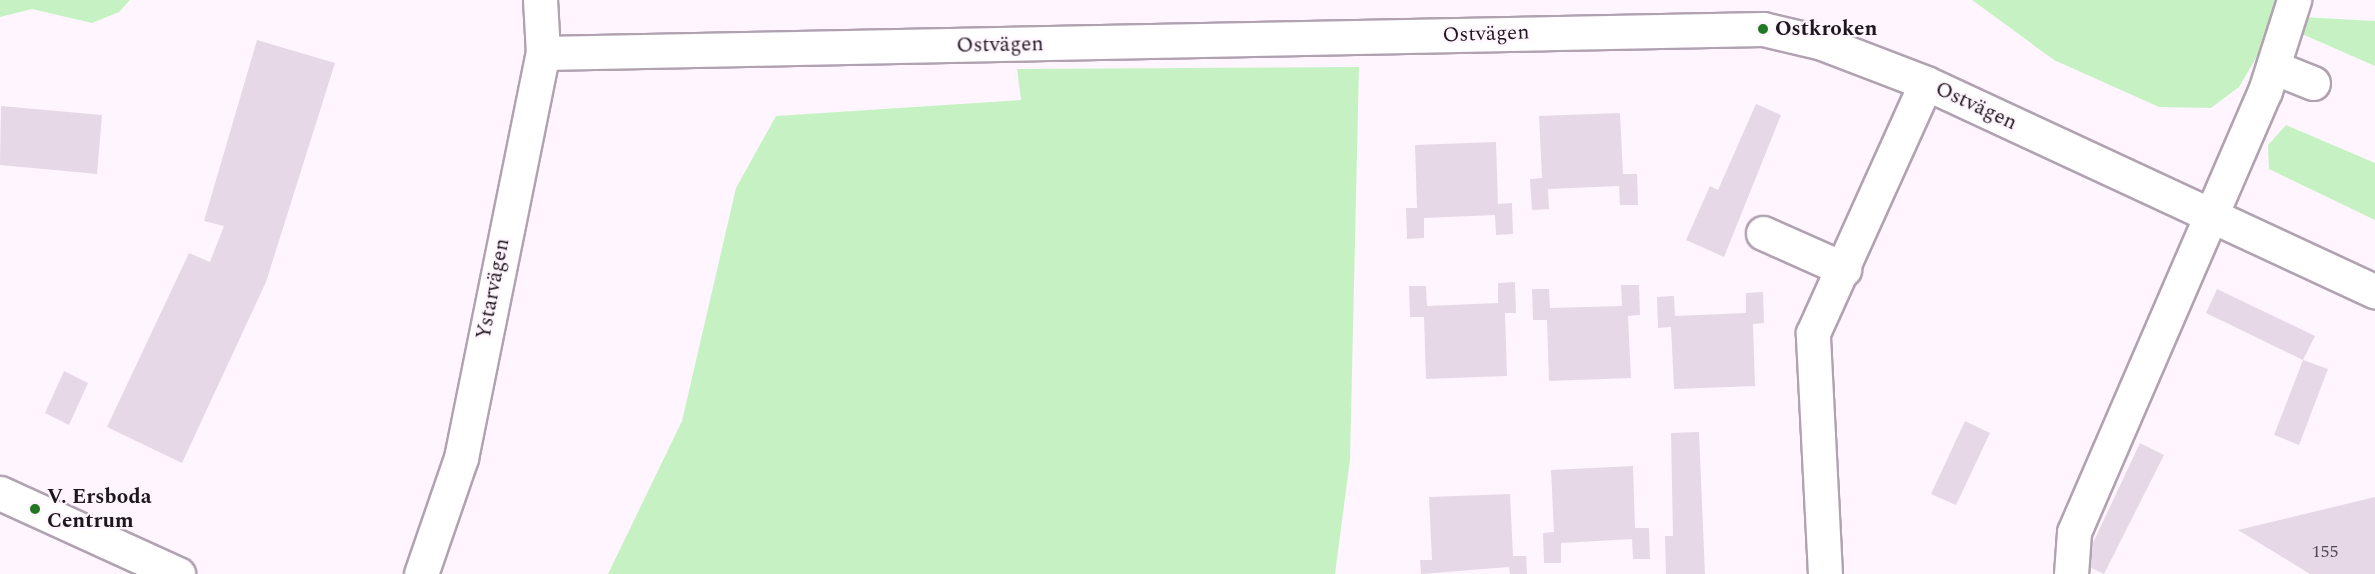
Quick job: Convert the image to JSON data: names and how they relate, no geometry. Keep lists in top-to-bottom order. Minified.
{"streets":{"street":["Ostvägen","Ystarvägen"]},"crossings":[["Ostvägen","Ystarvägen"]],"places":["Ostkroken","V. Ersboda Centrum"],"house_numbers":["155"]}
